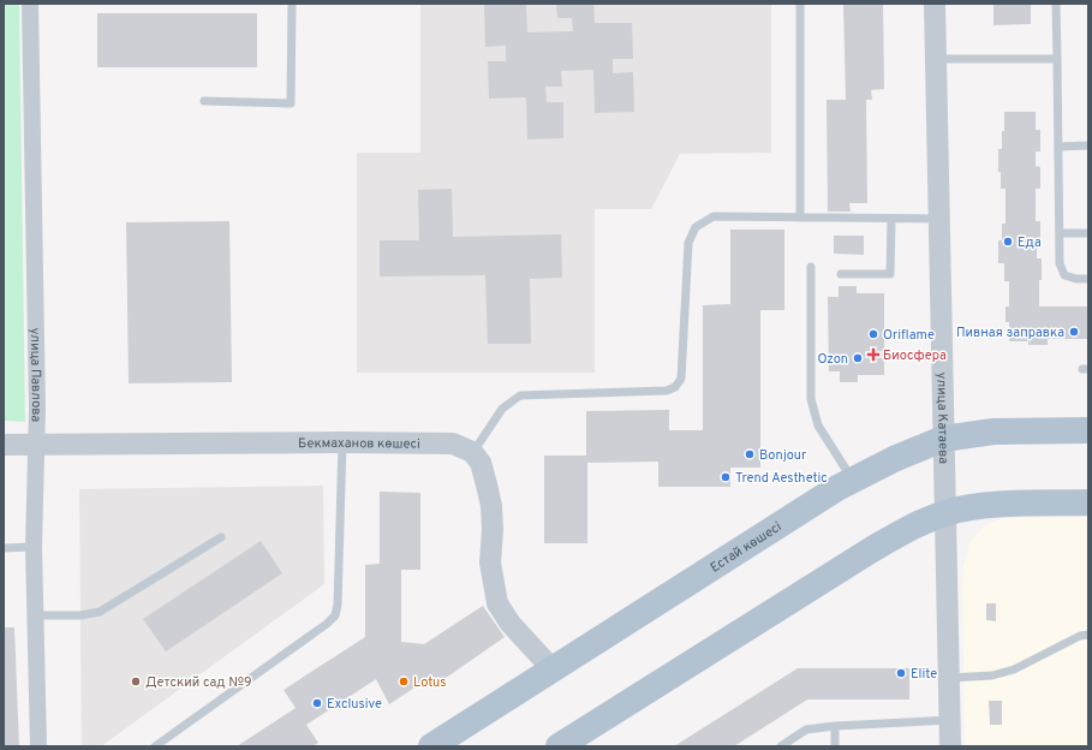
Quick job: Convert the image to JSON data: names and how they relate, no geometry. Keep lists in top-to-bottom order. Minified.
{"streets":{"main road":["Естай көшесі"],"street":["улица Павлова","улица Катаева","Бекмаханов көшесі"]},"crossings":[["улица Павлова","Бекмаханов көшесі"],["улица Катаева","Естай көшесі"]],"places":{"other":["Еда","Пивная заправка","Oriflame","Ozon","Bonjour","Trend Aesthetic","Elite","Детский сад №9","Lotus","Exclusive"],"health":["Биосфера"]}}
